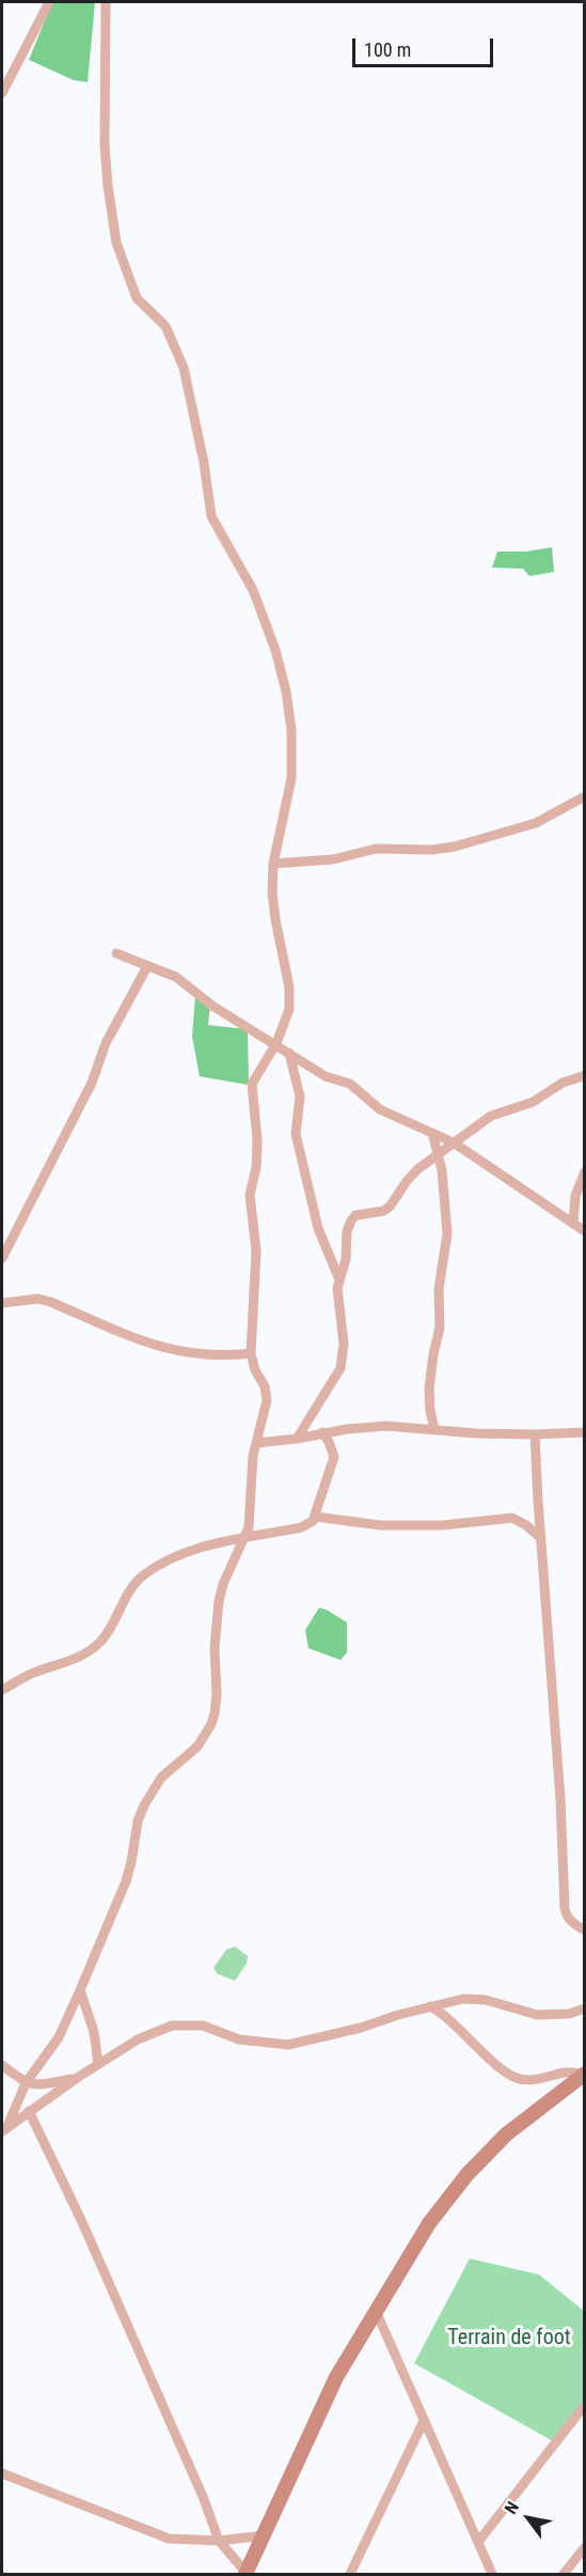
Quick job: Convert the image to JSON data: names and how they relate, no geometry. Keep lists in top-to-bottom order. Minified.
{"parks":["Terrain de foot"],"scale_bar":"100 m","north":"top left"}
